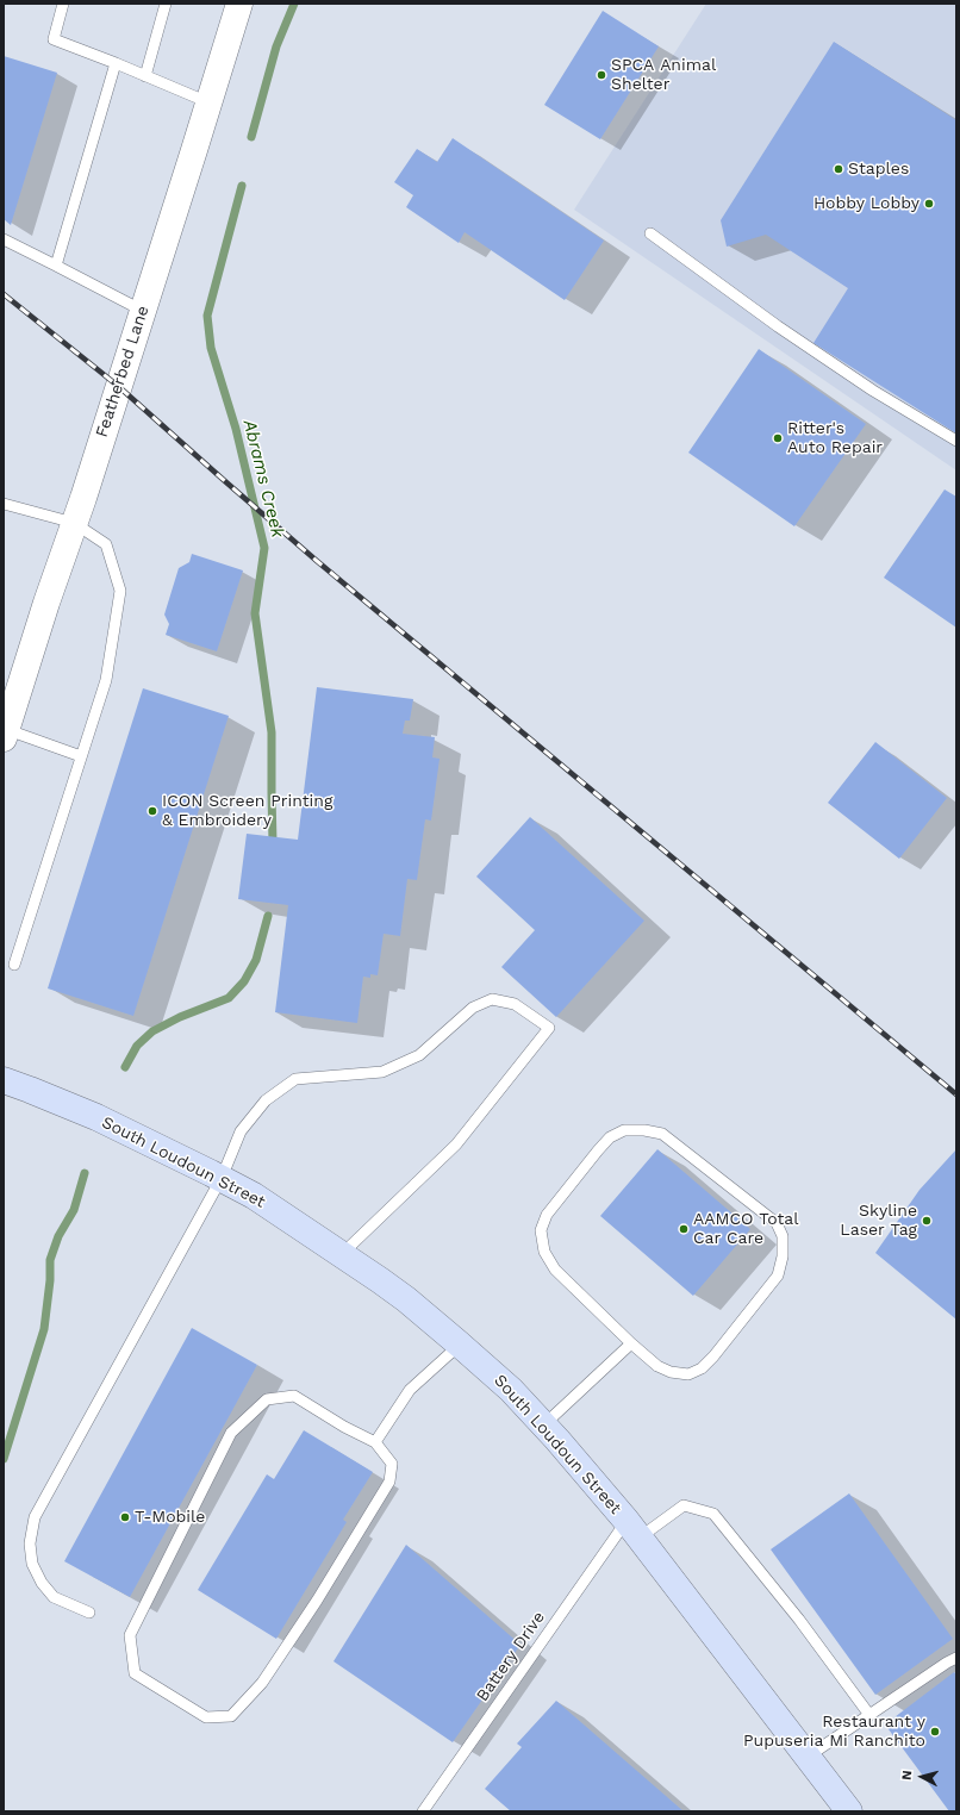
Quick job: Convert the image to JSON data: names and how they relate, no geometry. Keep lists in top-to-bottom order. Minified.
{"streets":{"main road":["South Loudoun Street"],"street":["Featherbed Lane"],"lane":["Battery Drive"]},"crossings":[["South Loudoun Street","Battery Drive"]],"water":["Abrams Creek"],"places":["SPCA Animal Shelter","Staples","Hobby Lobby","Ritter's Auto Repair","ICON Screen Printing & Embroidery","Skyline Laser Tag","AAMCO Total Car Care","T-Mobile","Restaurant y Pupuseria Mi Ranchito"],"north":"left"}
